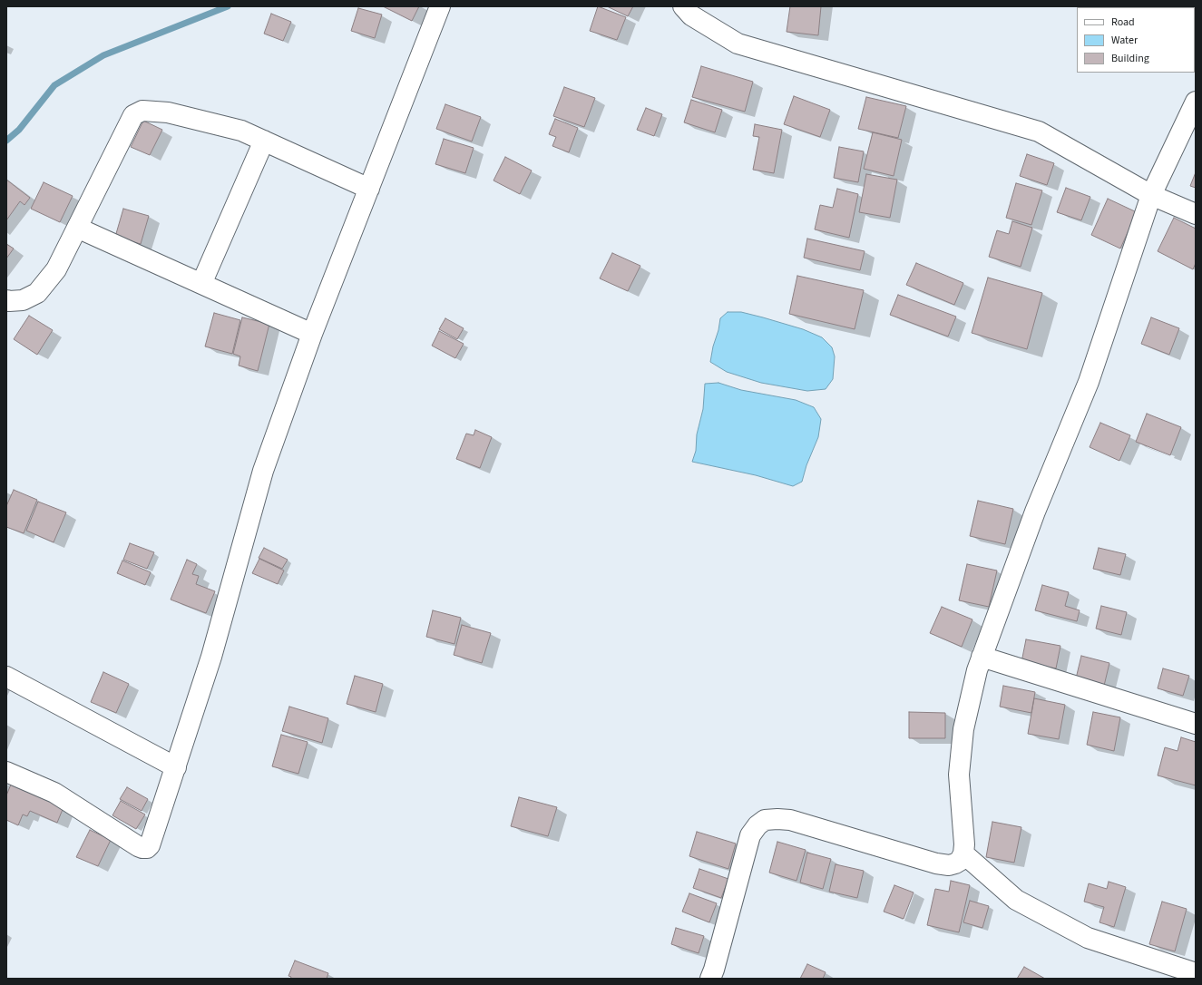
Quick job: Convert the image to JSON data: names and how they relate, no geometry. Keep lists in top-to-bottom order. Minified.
{"legend":["Road","Water","Building"]}
